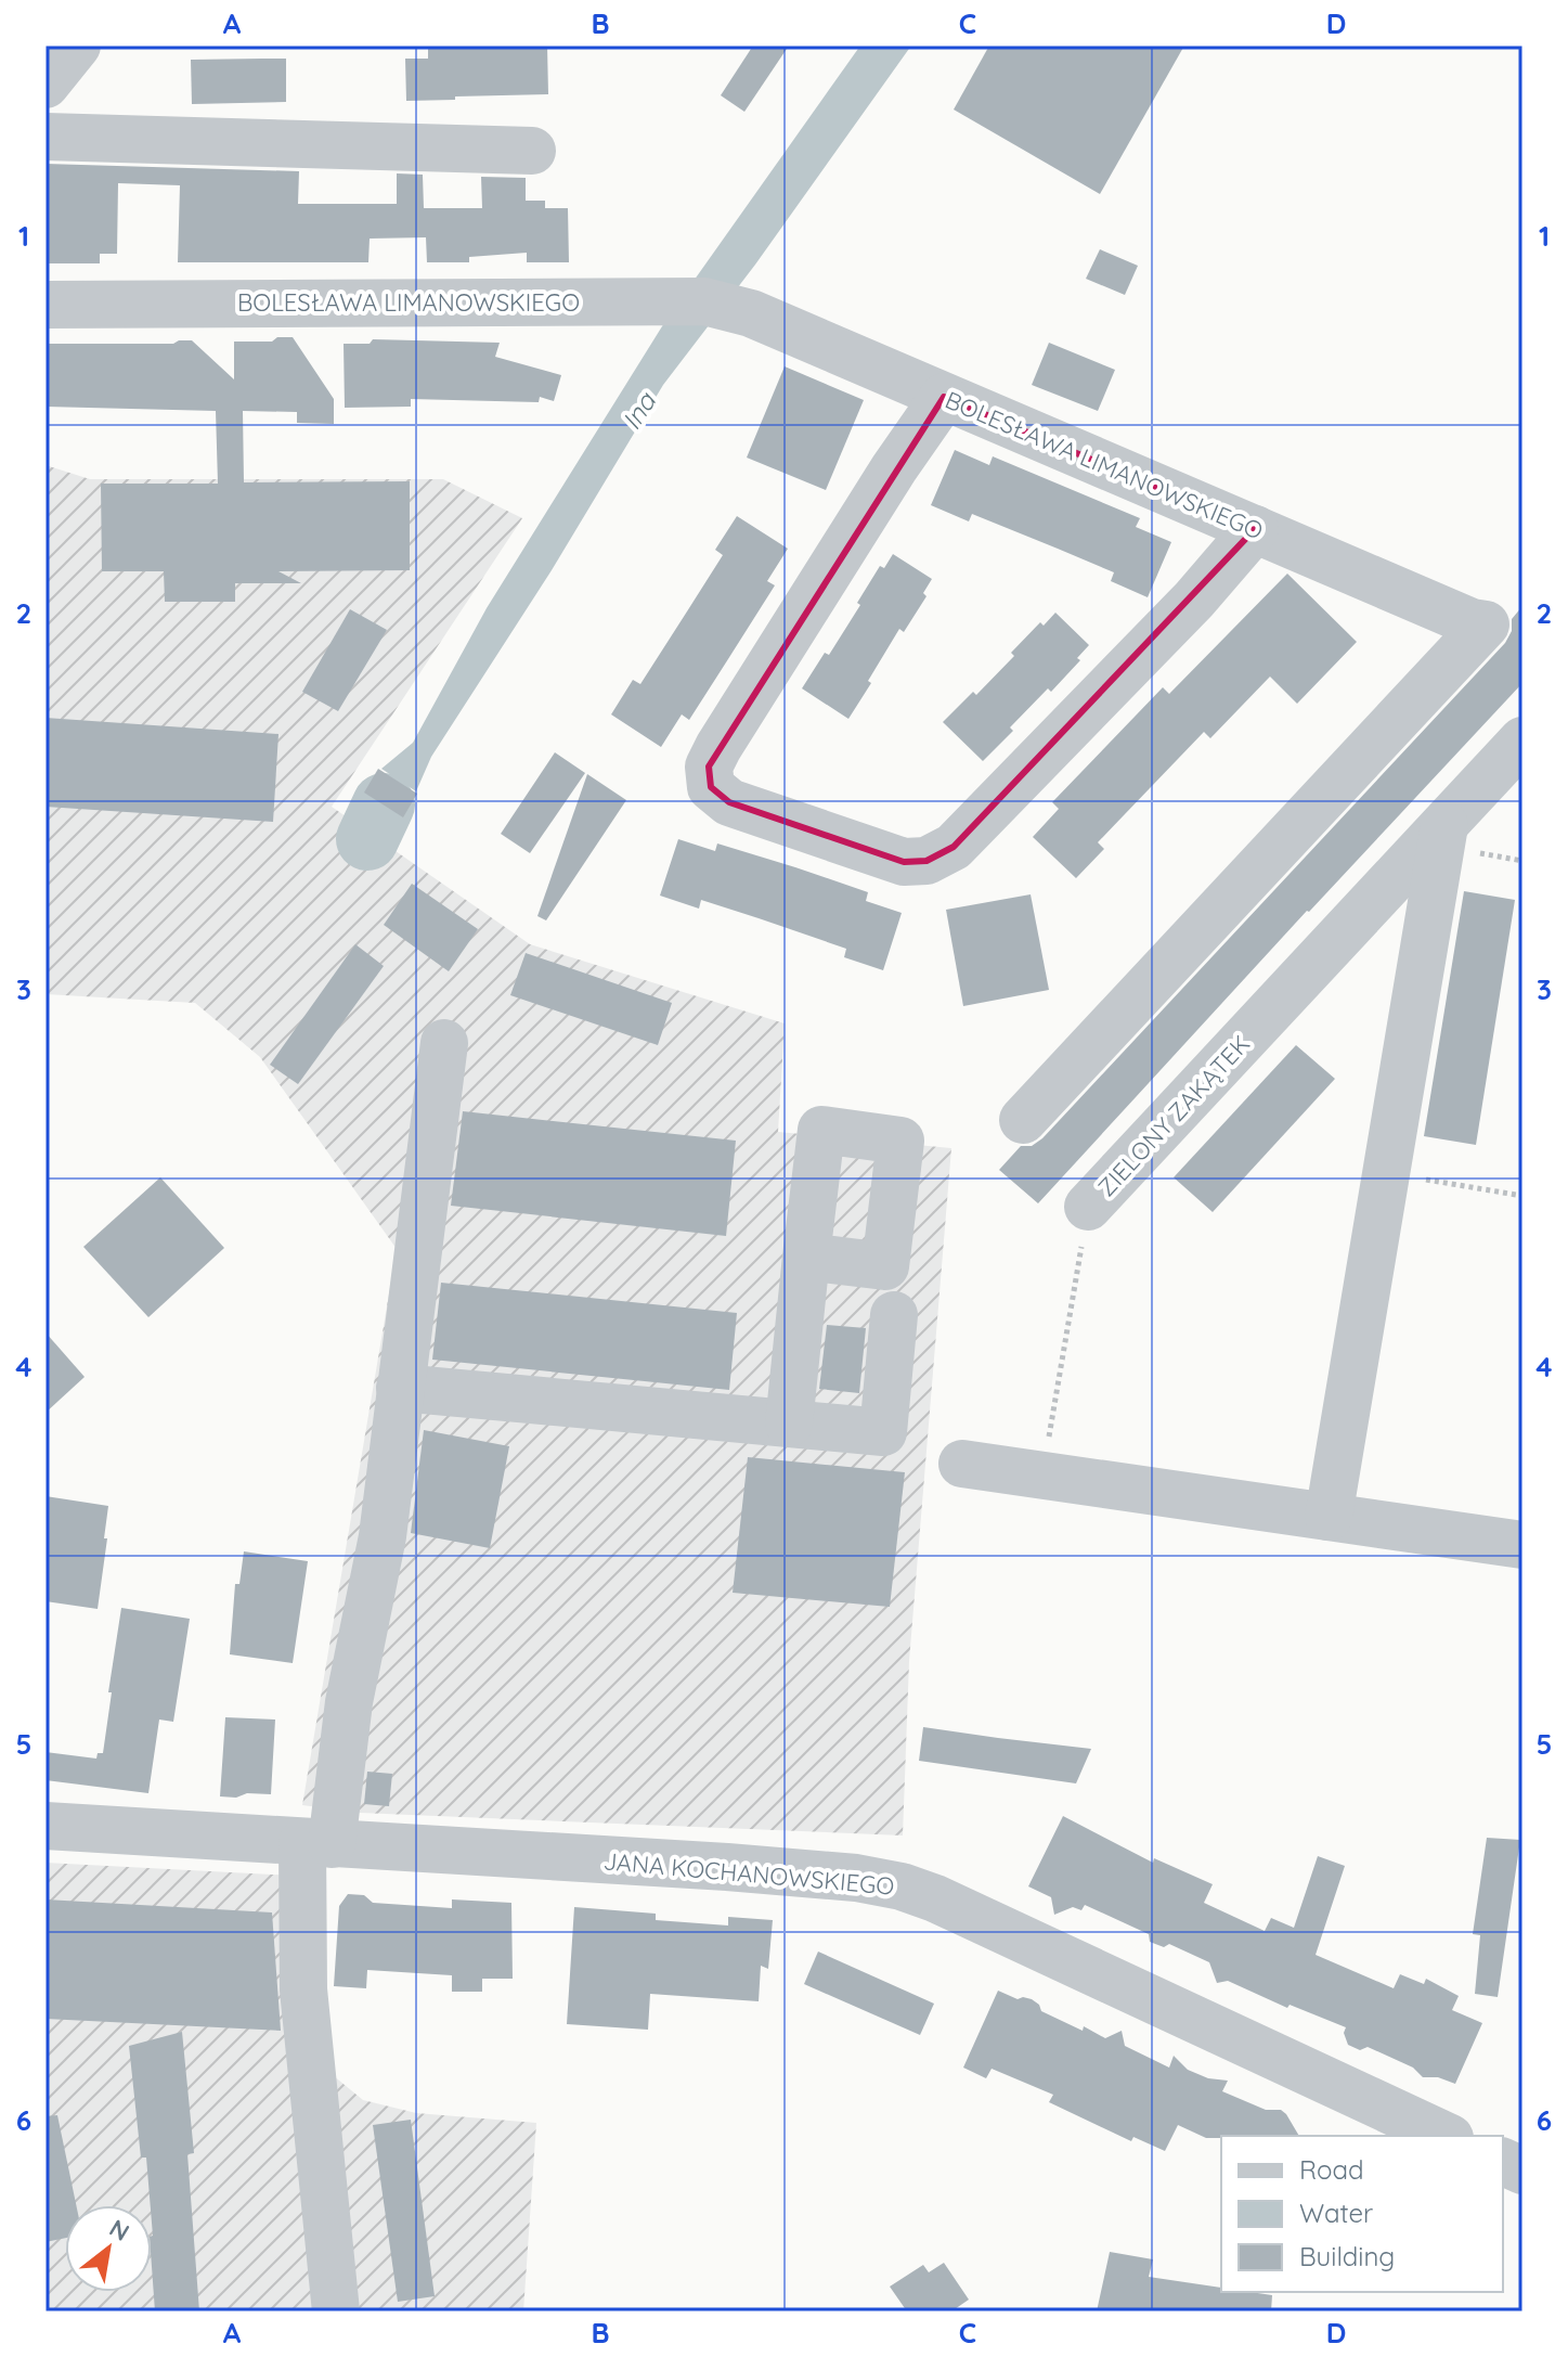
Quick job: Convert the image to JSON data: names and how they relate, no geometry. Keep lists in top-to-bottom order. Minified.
{"streets":{"street":["BOLESŁAWA LIMANOWSKIEGO","ZIELONY ZAKĄTEK","JANA KOCHANOWSKIEGO"]},"water":["Ina"],"legend":["Road","Water","Building"],"north":"top right","grid":{"columns":["A","B","C","D"],"rows":["1","2","3","4","5","6"]}}
